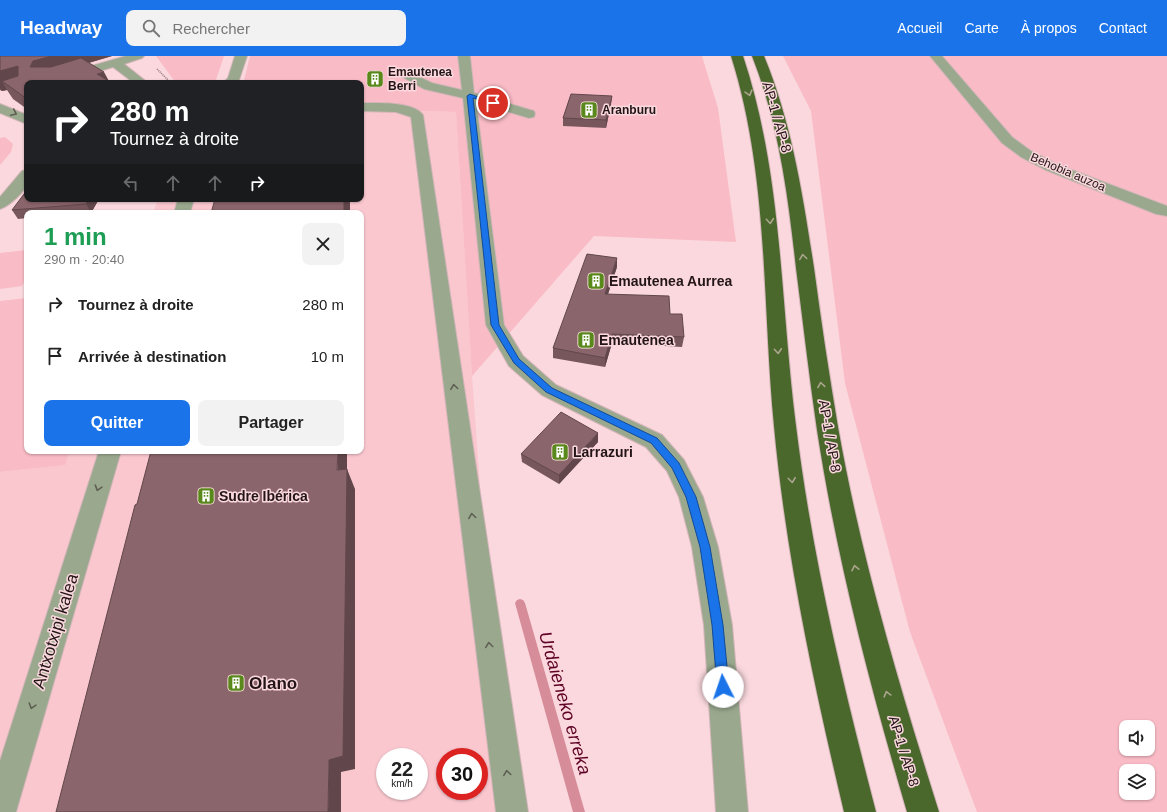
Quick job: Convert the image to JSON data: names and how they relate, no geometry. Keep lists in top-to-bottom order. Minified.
{"streets":{"highway":["AP-1 / AP-8"],"street":["Behobia auzoa","Antxotxipi kalea"]},"one_way":["Antxotxipi kalea"],"water":["Urdaieneko erreka"],"places":{"building":["Emautenea Berri","Aranburu","Emautenea Aurrea","Emautenea","Larrazuri","Sudre Ibérica","Olano"]},"page":{"header":"Headway","search":"Rechercher","nav":["Accueil","Carte","À propos","Contact"],"turn":["280 m","Tournez à droite"],"heading":["1 min","290 m · 20:40"],"list":[{"name":"Tournez à droite","value":"280 m"},{"name":"Arrivée à destination","value":"10 m"}],"buttons":["Quitter","Partager"],"speed":"22 km/h","limit":"30"}}
